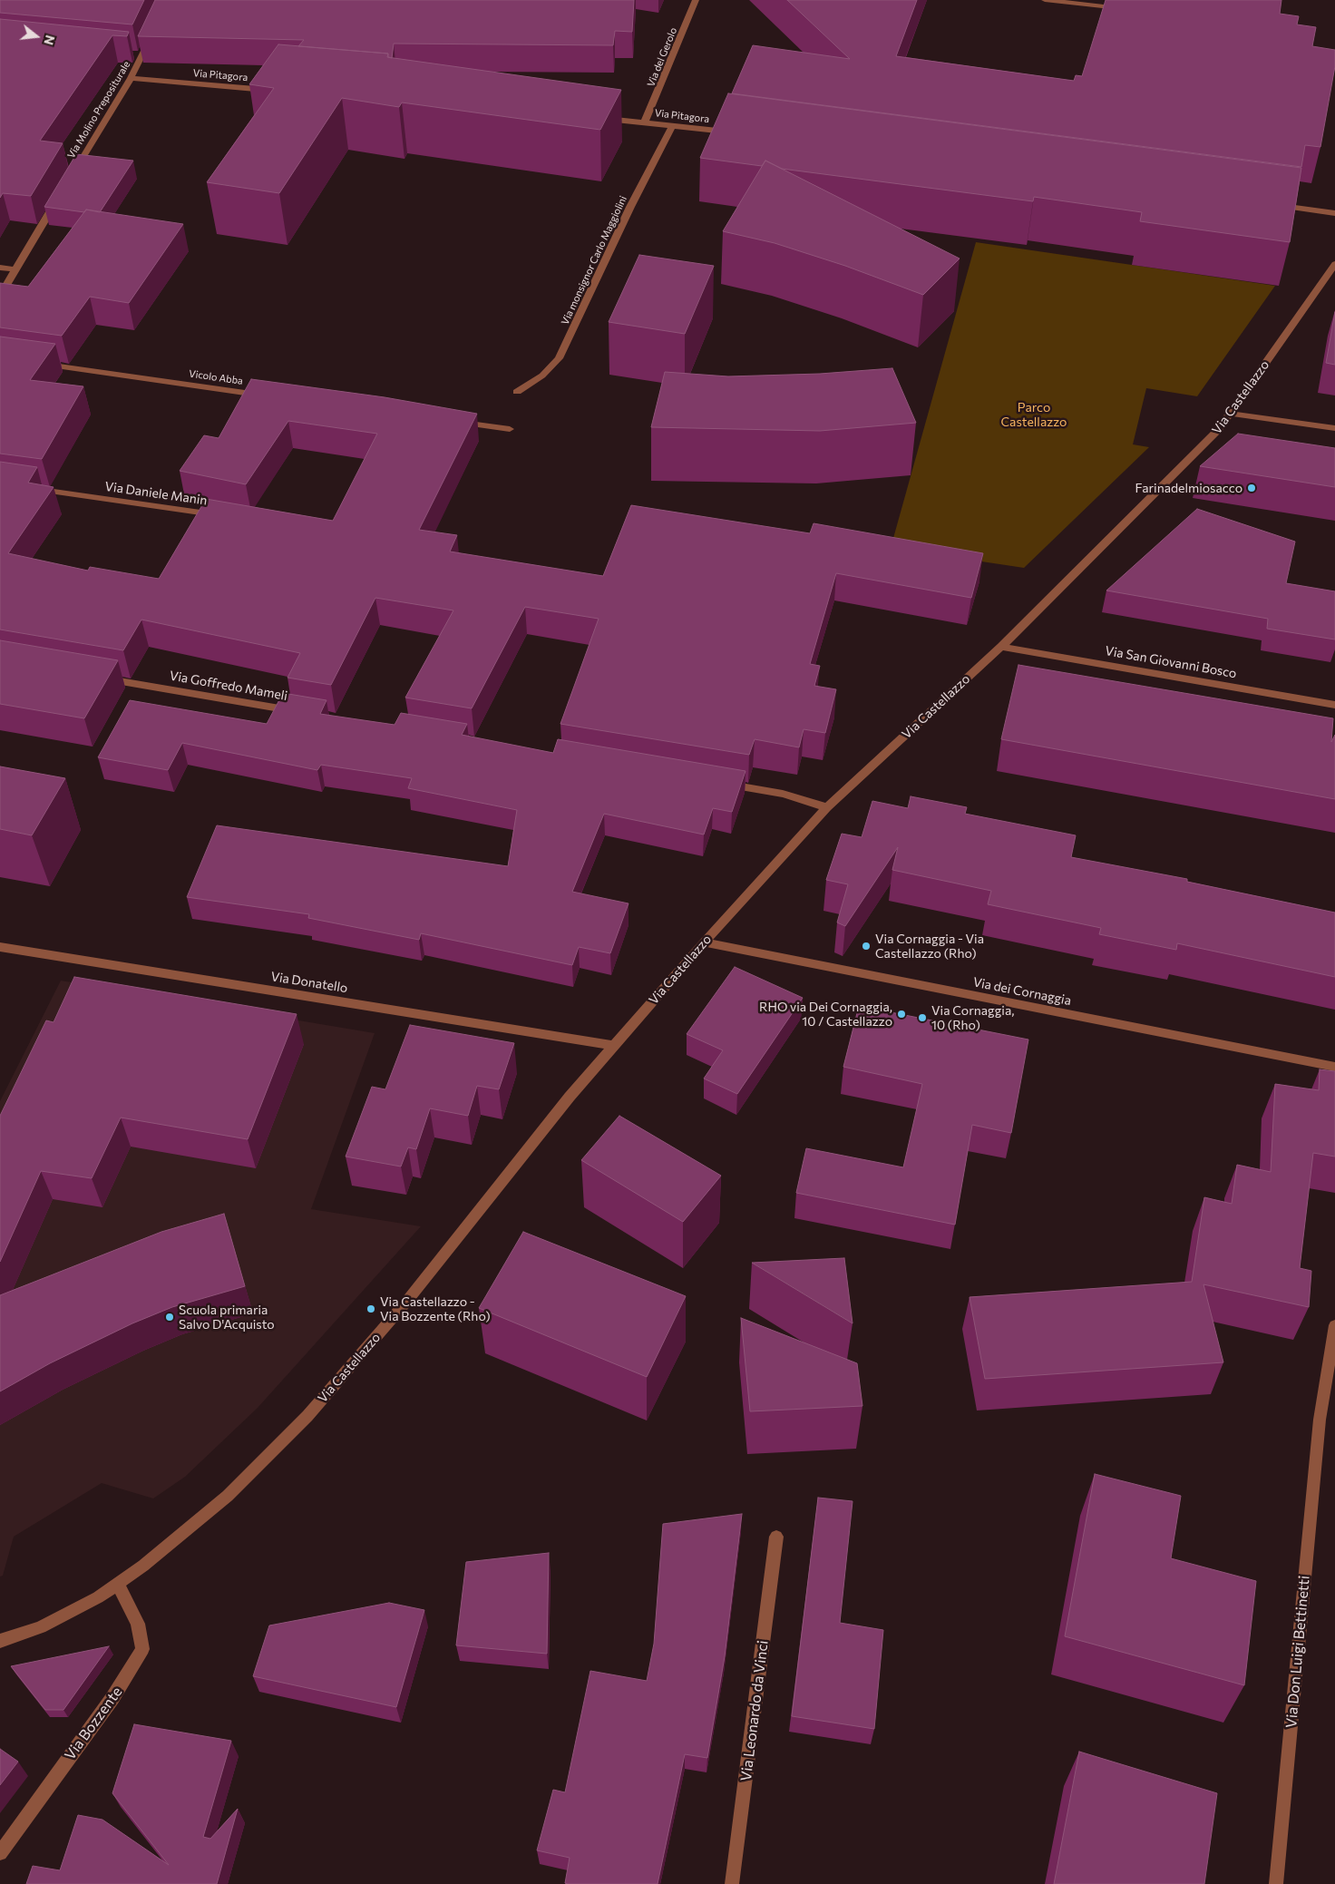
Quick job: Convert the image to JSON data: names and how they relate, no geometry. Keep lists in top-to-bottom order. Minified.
{"streets":{"street":["Via del Gerolo","Via Pitagora","Via Molino Prepositurale","Via monsignor Carlo Maggiolini","Vicolo Abba","Via Castellazzo","Via Daniele Manin","Via San Giovanni Bosco","Via Goffredo Mameli","Via Donatello","Via dei Cornaggia","Via Don Luigi Bettinetti","Via Leonardo da Vinci","Via Bozzente"]},"crossings":[["Via del Gerolo","Via Pitagora"],["Via Pitagora","Via Molino Prepositurale"],["Via Pitagora","Via monsignor Carlo Maggiolini"],["Via Castellazzo","Via San Giovanni Bosco"],["Via Castellazzo","Via Donatello"],["Via Castellazzo","Via dei Cornaggia"],["Via Castellazzo","Via Bozzente"]],"parks":["Parco Castellazzo"],"places":["Farinadelmiosacco","Via Cornaggia - Via Castellazzo (Rho)","RHO via Dei Cornaggia, 10 / Castellazzo","Via Cornaggia, 10 (Rho)","Via Castellazzo - Via Bozzente (Rho)","Scuola primaria Salvo D'Acquisto"],"north":"right"}
